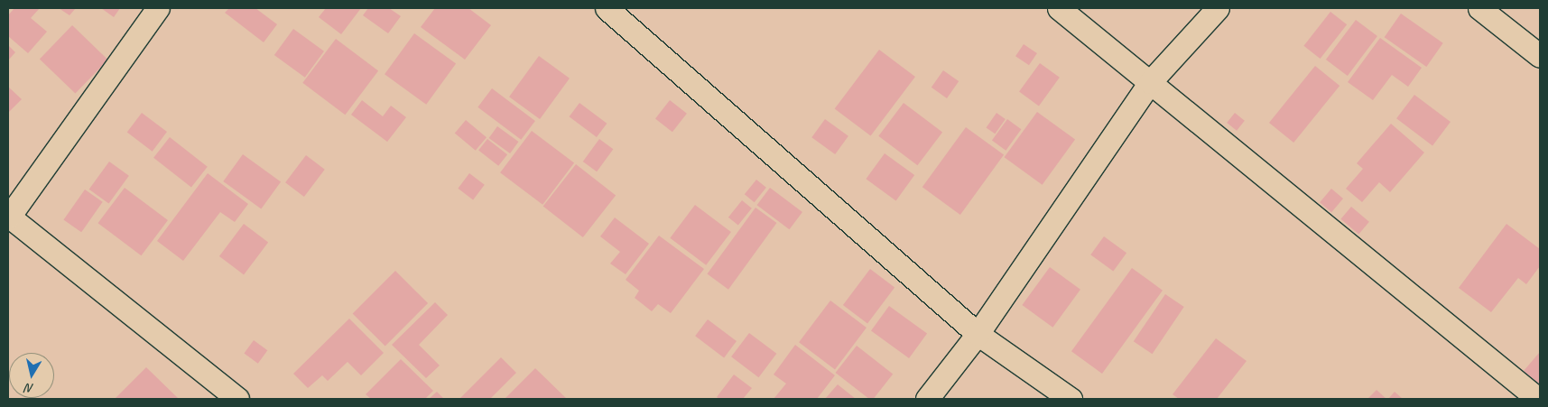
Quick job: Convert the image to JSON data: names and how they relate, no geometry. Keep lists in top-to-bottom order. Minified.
{"north":"bottom"}
